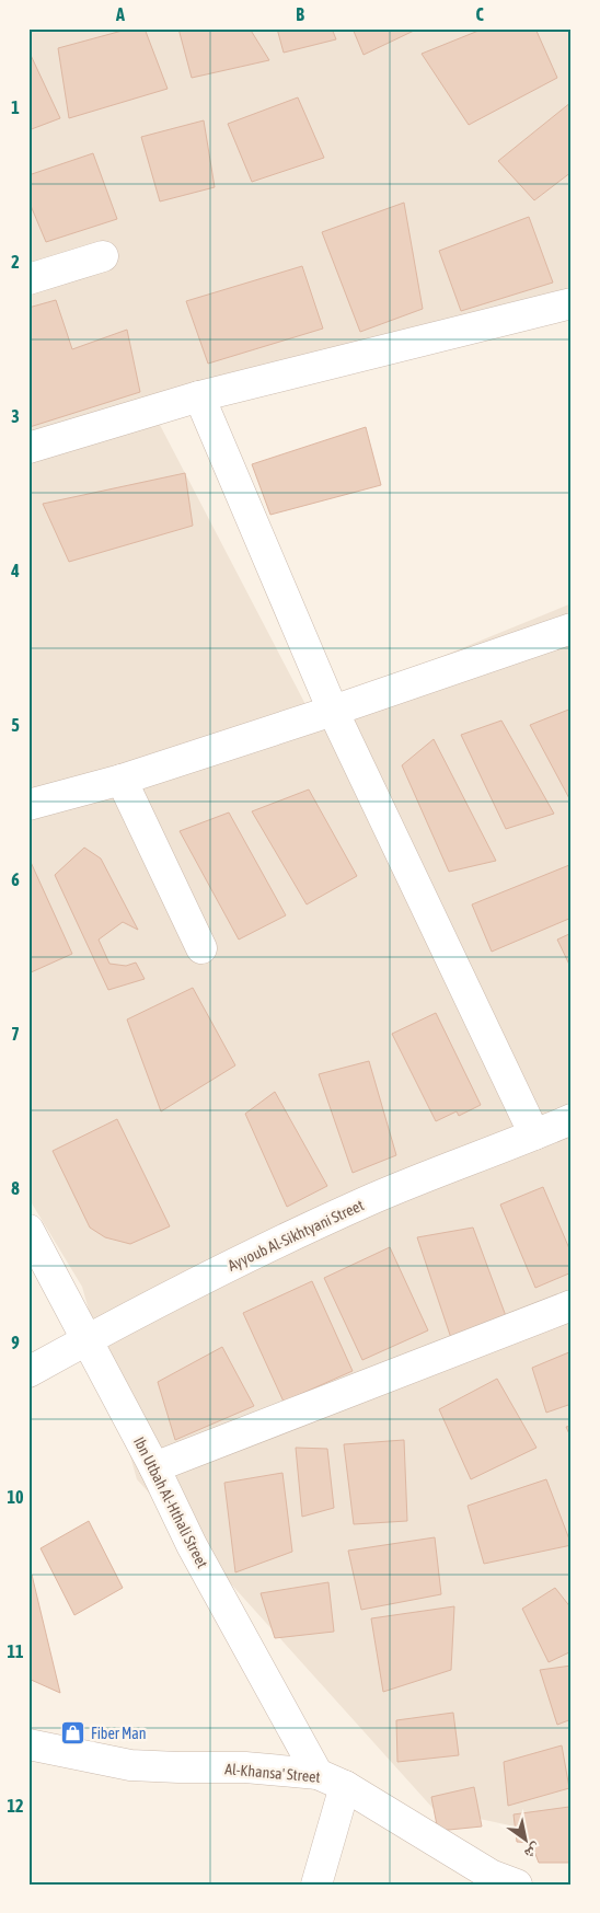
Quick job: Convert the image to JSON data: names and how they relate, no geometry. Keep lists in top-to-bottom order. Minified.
{"streets":{"street":["Ayyoub Al-Sikhtyani Street","Ibn Utbah Al-Hthali Street","Al-Khansa' Street"]},"crossings":[["Ayyoub Al-Sikhtyani Street","Ibn Utbah Al-Hthali Street"],["Ibn Utbah Al-Hthali Street","Al-Khansa' Street"]],"places":{"shop":["Fiber Man"]},"north":"bottom right","grid":{"columns":["A","B","C"],"rows":["1","2","3","4","5","6","7","8","9","10","11","12"]}}
